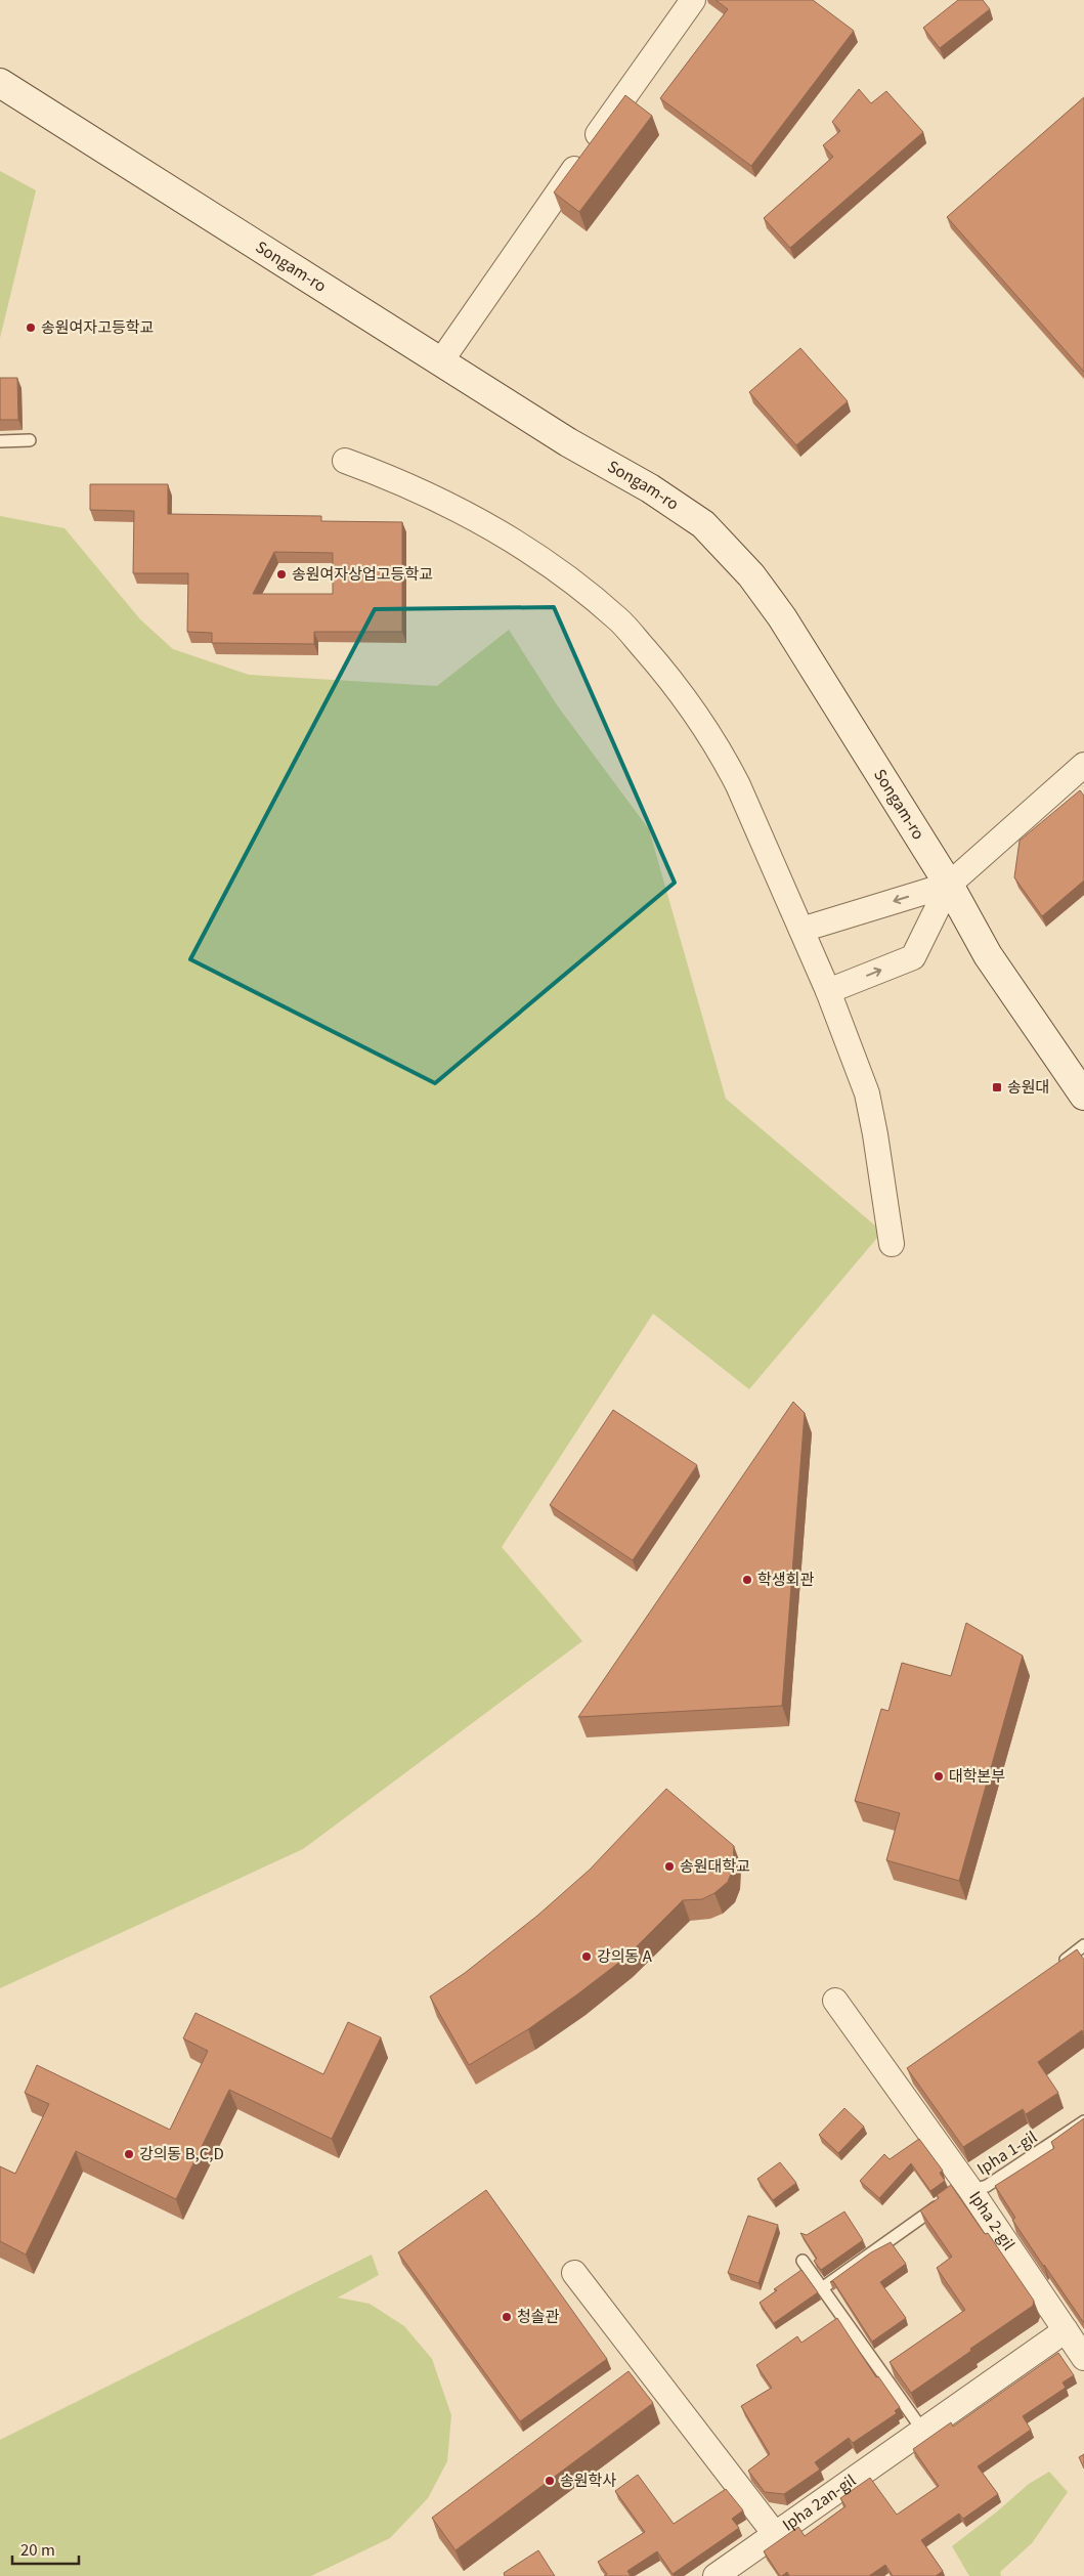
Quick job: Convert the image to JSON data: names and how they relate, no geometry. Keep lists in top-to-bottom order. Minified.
{"streets":{"main road":["Songam-ro"],"street":["Ipha 2-gil","Ipha 2an-gil"],"lane":["Ipha 1-gil"]},"crossings":[["Ipha 1-gil","Ipha 2-gil"],["Ipha 2-gil","Ipha 2an-gil"]],"places":{"other":["송원여자고등학교","송원여자상업고등학교","학생회관","대학본부","송원대학교","강의동 A","강의동 B,C,D","청솔관","송원학사"],"transit":["송원대"]},"scale_bar":"20 m"}
